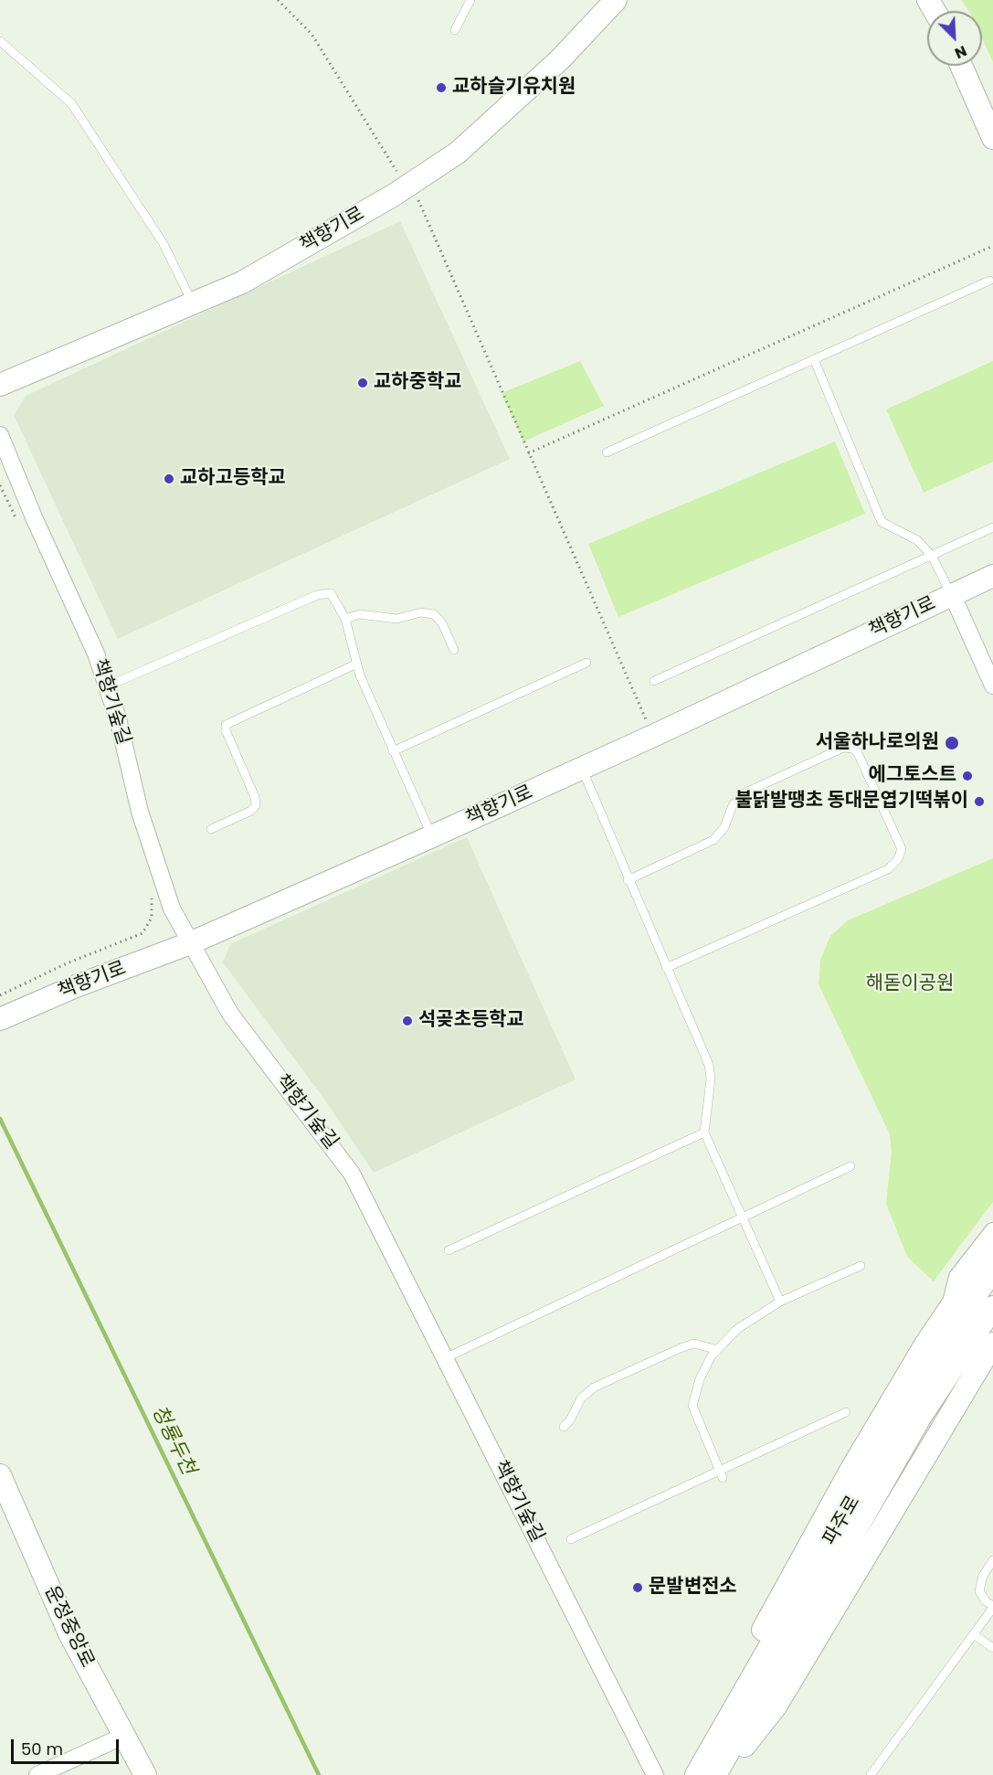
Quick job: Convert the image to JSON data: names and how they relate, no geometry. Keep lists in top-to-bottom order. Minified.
{"streets":{"main road":["책향기로","파주로","운정중앙로"],"street":["책향기숲길"]},"crossings":[["책향기로","책향기숲길"]],"water":["청룡두천"],"parks":["해돋이공원"],"places":["교하슬기유치원","교하중학교","교하고등학교","서울하나로의원","에그토스트","불닭발땡초 동대문엽기떡볶이","석곶초등학교","문발변전소"],"scale_bar":"50 m","north":"bottom right"}
